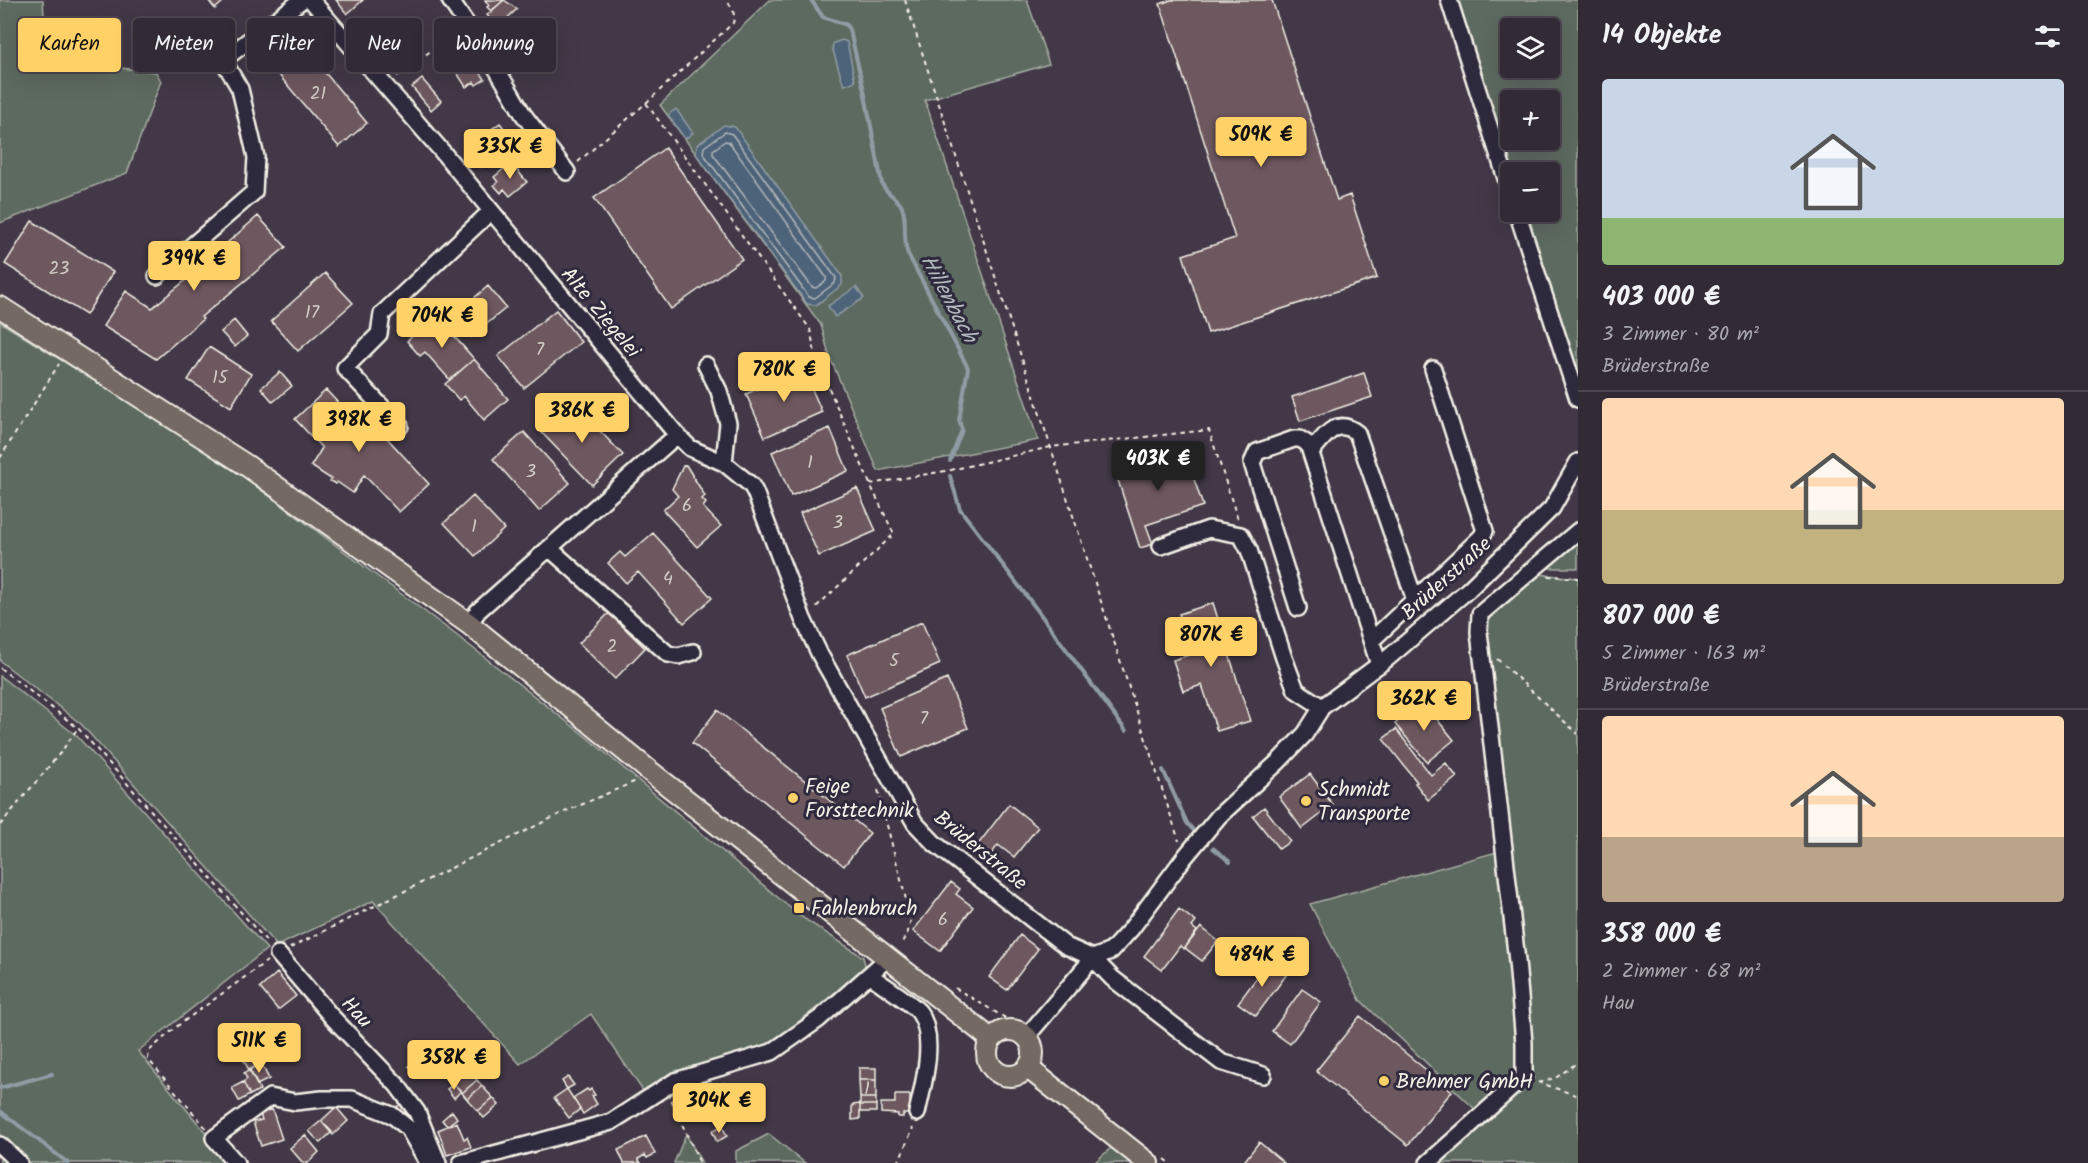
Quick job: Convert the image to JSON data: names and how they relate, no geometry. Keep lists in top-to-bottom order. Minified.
{"streets":{"street":["Alte Ziegelei","Brüderstraße","Hau"]},"crossings":[["Alte Ziegelei","Brüderstraße"]],"water":["Hillenbach"],"places":{"other":["Feige Forsttechnik","Schmidt Transporte","Brehmer GmbH"],"transit":["Fahlenbruch"]},"house_numbers":["21","23","17","7","15","1","3","6","3","1","4","2","5","7","6","1"],"page":{"heading":"14 Objekte","map_buttons":["+","−"],"chip":["Kaufen","Mieten","Filter","Neu","Wohnung"],"list":[{"name":"403 000 €","note":"3 Zimmer · 80 m² · Brüderstraße"},{"name":"807 000 €","note":"5 Zimmer · 163 m² · Brüderstraße"},{"name":"358 000 €","note":"2 Zimmer · 68 m² · Hau"}],"price":["509K €","335K €","399K €","704K €","780K €","386K €","398K €","403K €","807K €","362K €","484K €","511K €","358K €","304K €"]}}
